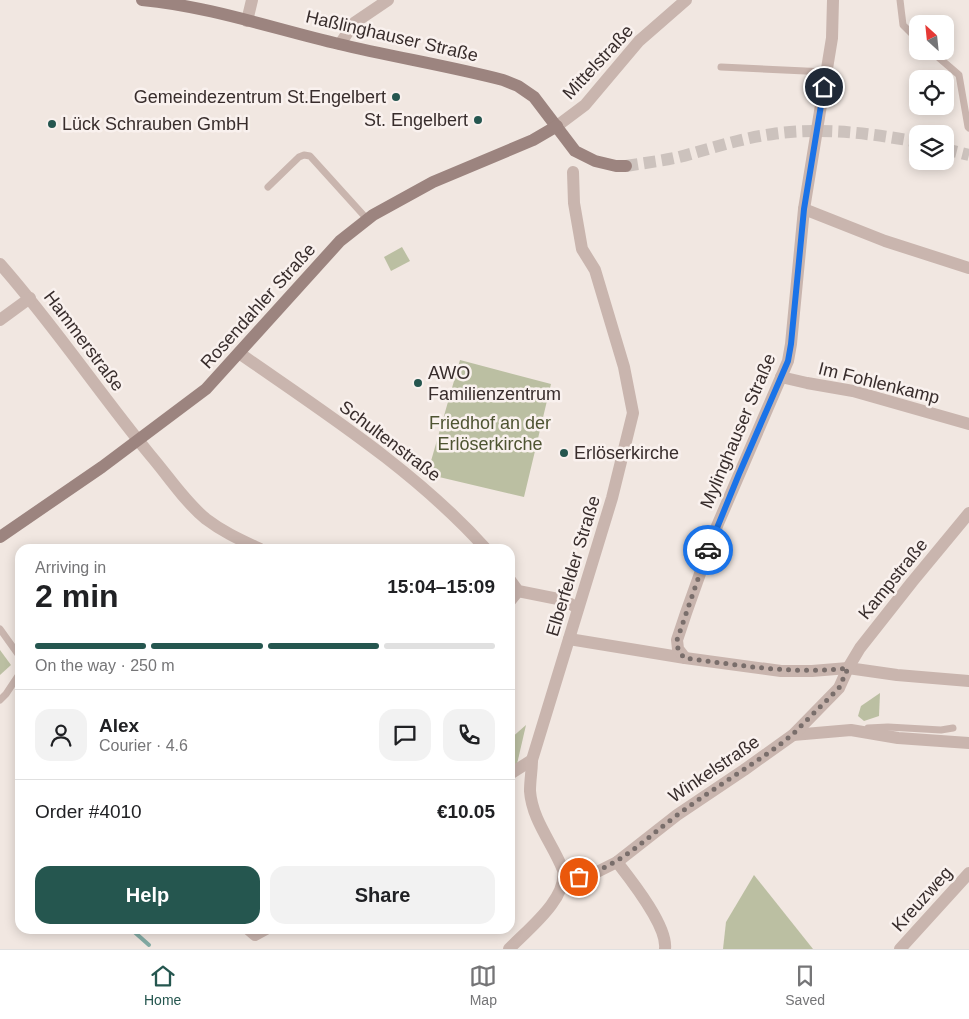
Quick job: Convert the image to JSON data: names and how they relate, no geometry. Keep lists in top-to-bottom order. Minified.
{"streets":{"main road":["Haßlinghauser Straße","Rosendahler Straße"],"street":["Mittelstraße","Hammerstraße","Im Fohlenkamp","Mylinghauser Straße","Schultenstraße","Elberfelder Straße","Kampstraße","Winkelstraße","Kreuzweg"]},"crossings":[["Haßlinghauser Straße","Mittelstraße"],["Haßlinghauser Straße","Rosendahler Straße"],["Mittelstraße","Rosendahler Straße"],["Rosendahler Straße","Hammerstraße"],["Rosendahler Straße","Schultenstraße"],["Im Fohlenkamp","Mylinghauser Straße"],["Kampstraße","Winkelstraße"]],"parks":["Friedhof an der Erlöserkirche"],"places":["Gemeindezentrum St.Engelbert","St. Engelbert","Lück Schrauben GmbH","AWO Familienzentrum","Erlöserkirche"],"north":"top left","page":{"heading":["2 min","Arriving in","15:04–15:09"],"panel":["Alex","Courier · 4.6","Order #4010","€10.05"],"bar":"On the way · 250 m","buttons":["Help","Share"],"tabs":["Home","Map","Saved"]}}
